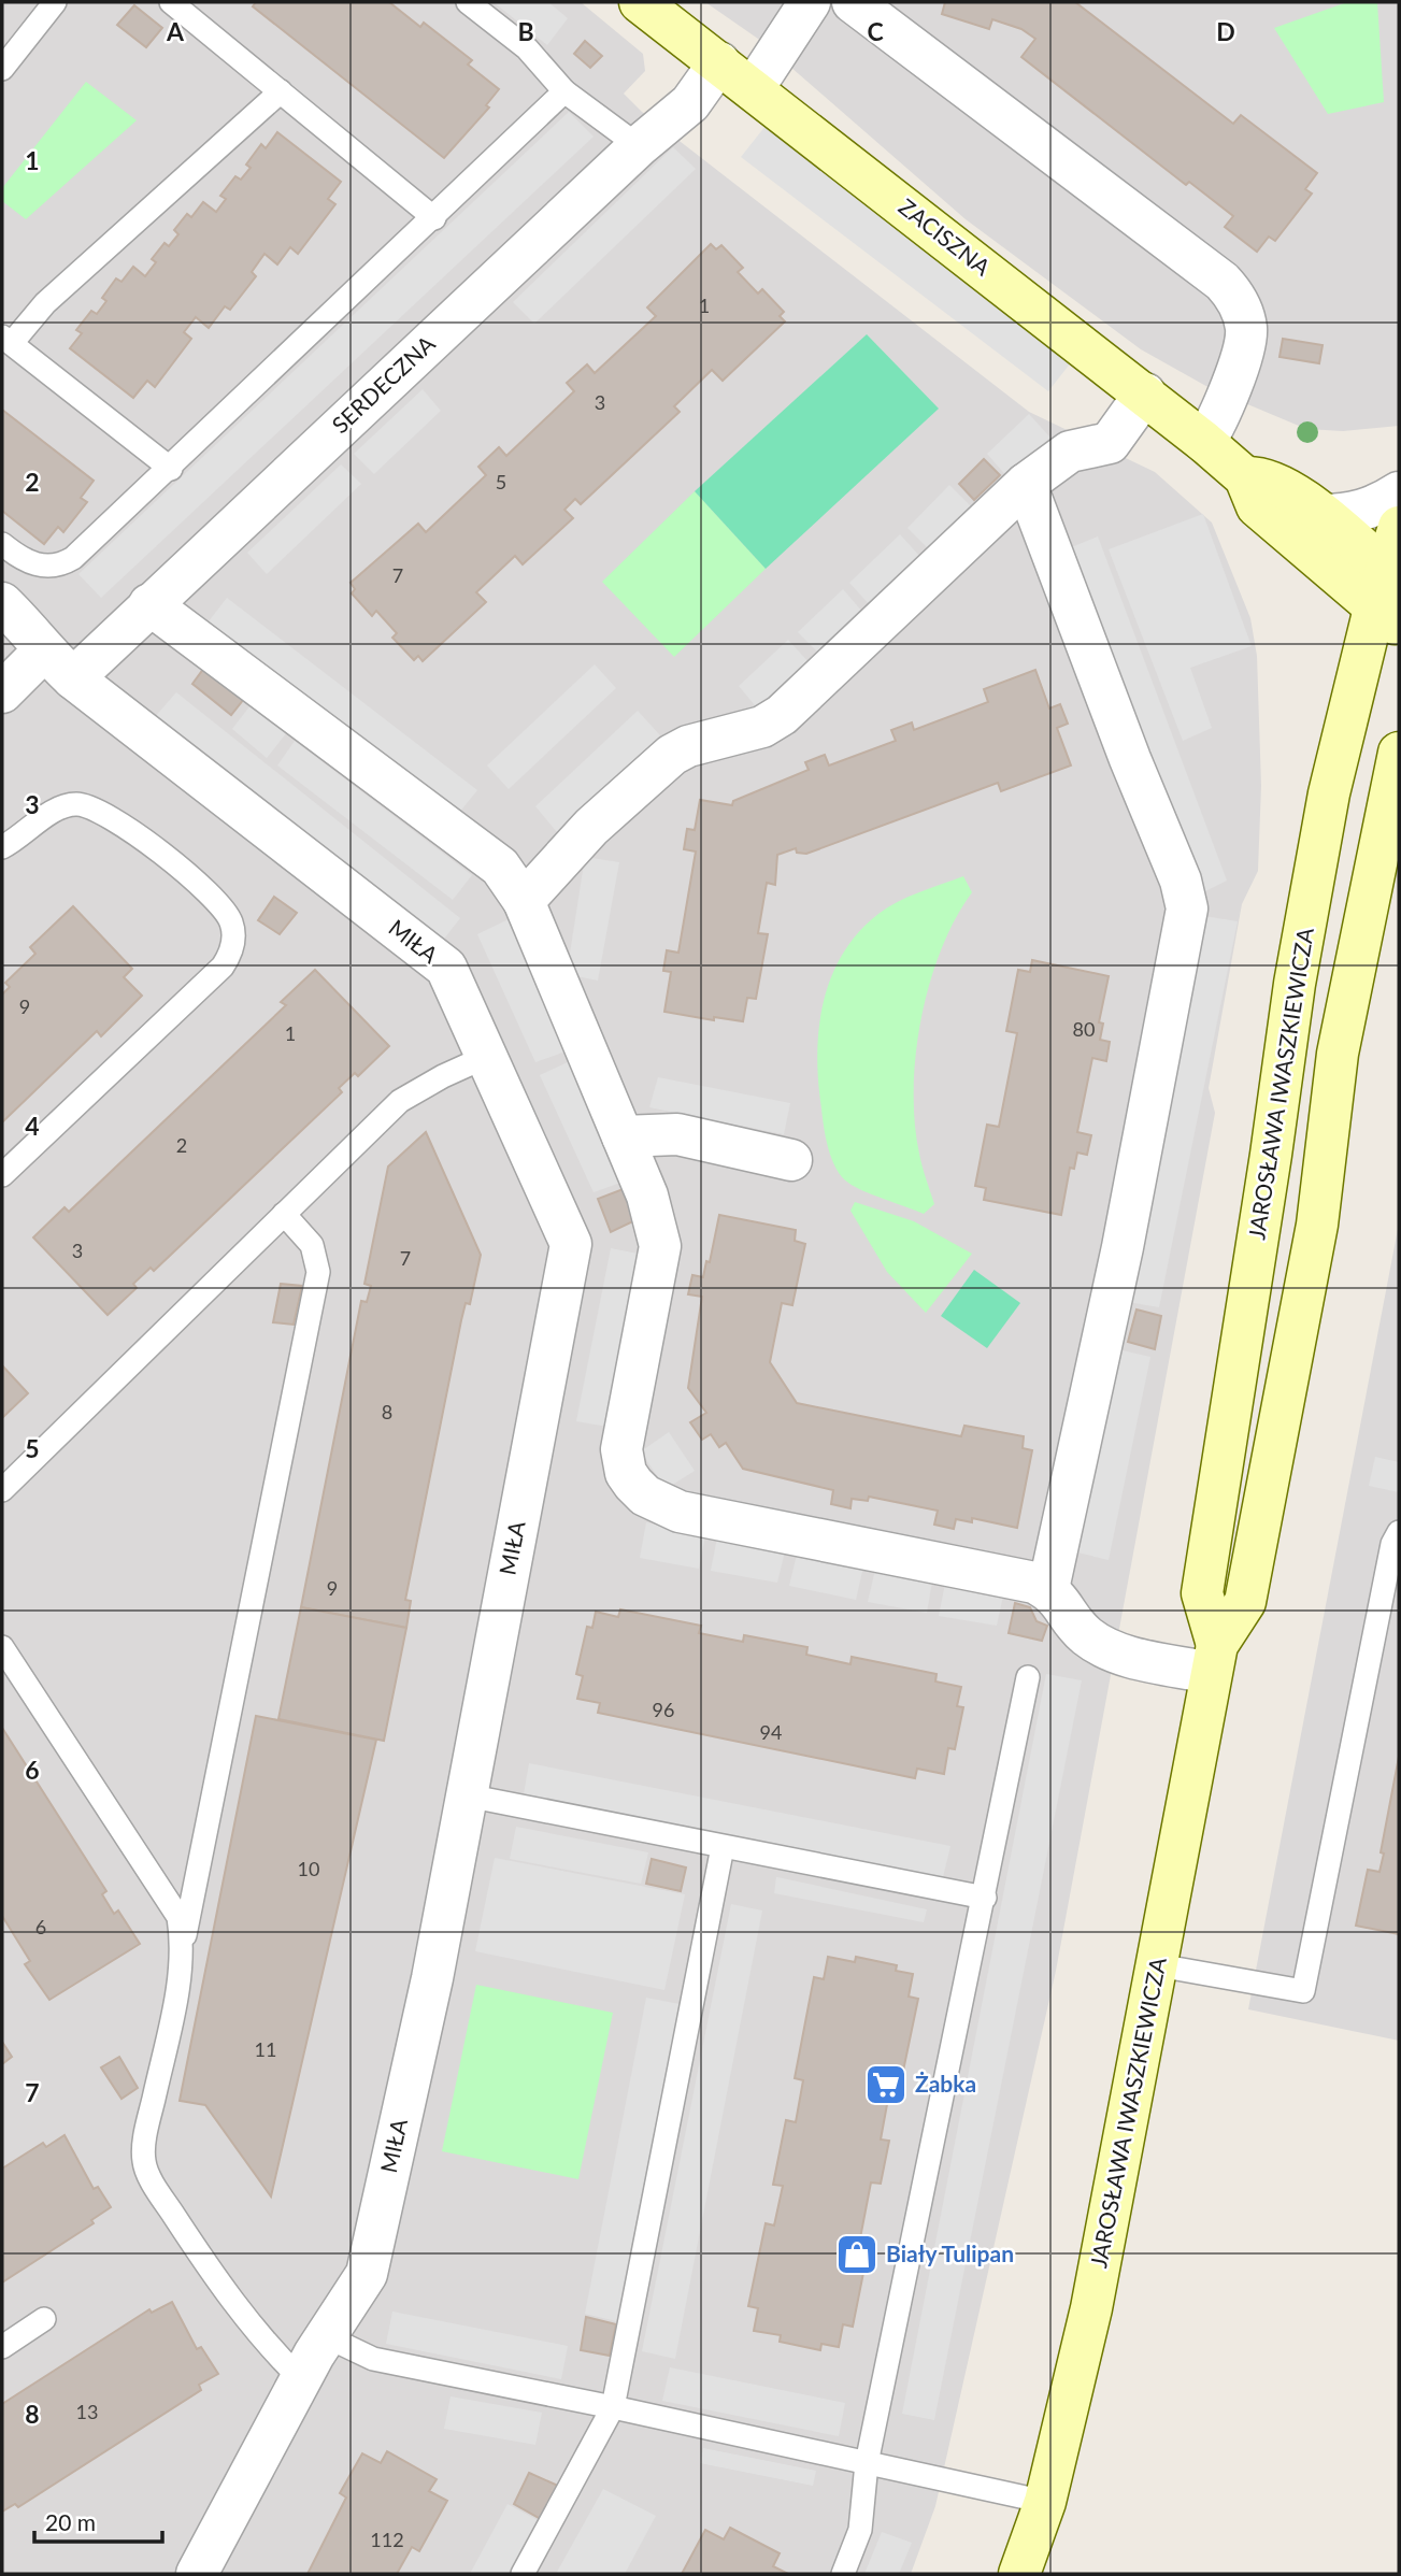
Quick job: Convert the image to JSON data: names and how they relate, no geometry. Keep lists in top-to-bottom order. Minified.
{"streets":{"street":["ZACISZNA","SERDECZNA","MIŁA","JAROSŁAWA IWASZKIEWICZA"]},"crossings":[["ZACISZNA","SERDECZNA"],["ZACISZNA","JAROSŁAWA IWASZKIEWICZA"],["SERDECZNA","MIŁA"]],"places":{"supermarket":["Żabka"],"shop":["Biały Tulipan"]},"house_numbers":["1","3","5","7","9","80","1","2","3","7","8","9","96","94","10","6","11","13","112"],"scale_bar":"20 m","grid":{"columns":["A","B","C","D"],"rows":["1","2","3","4","5","6","7","8"]}}
